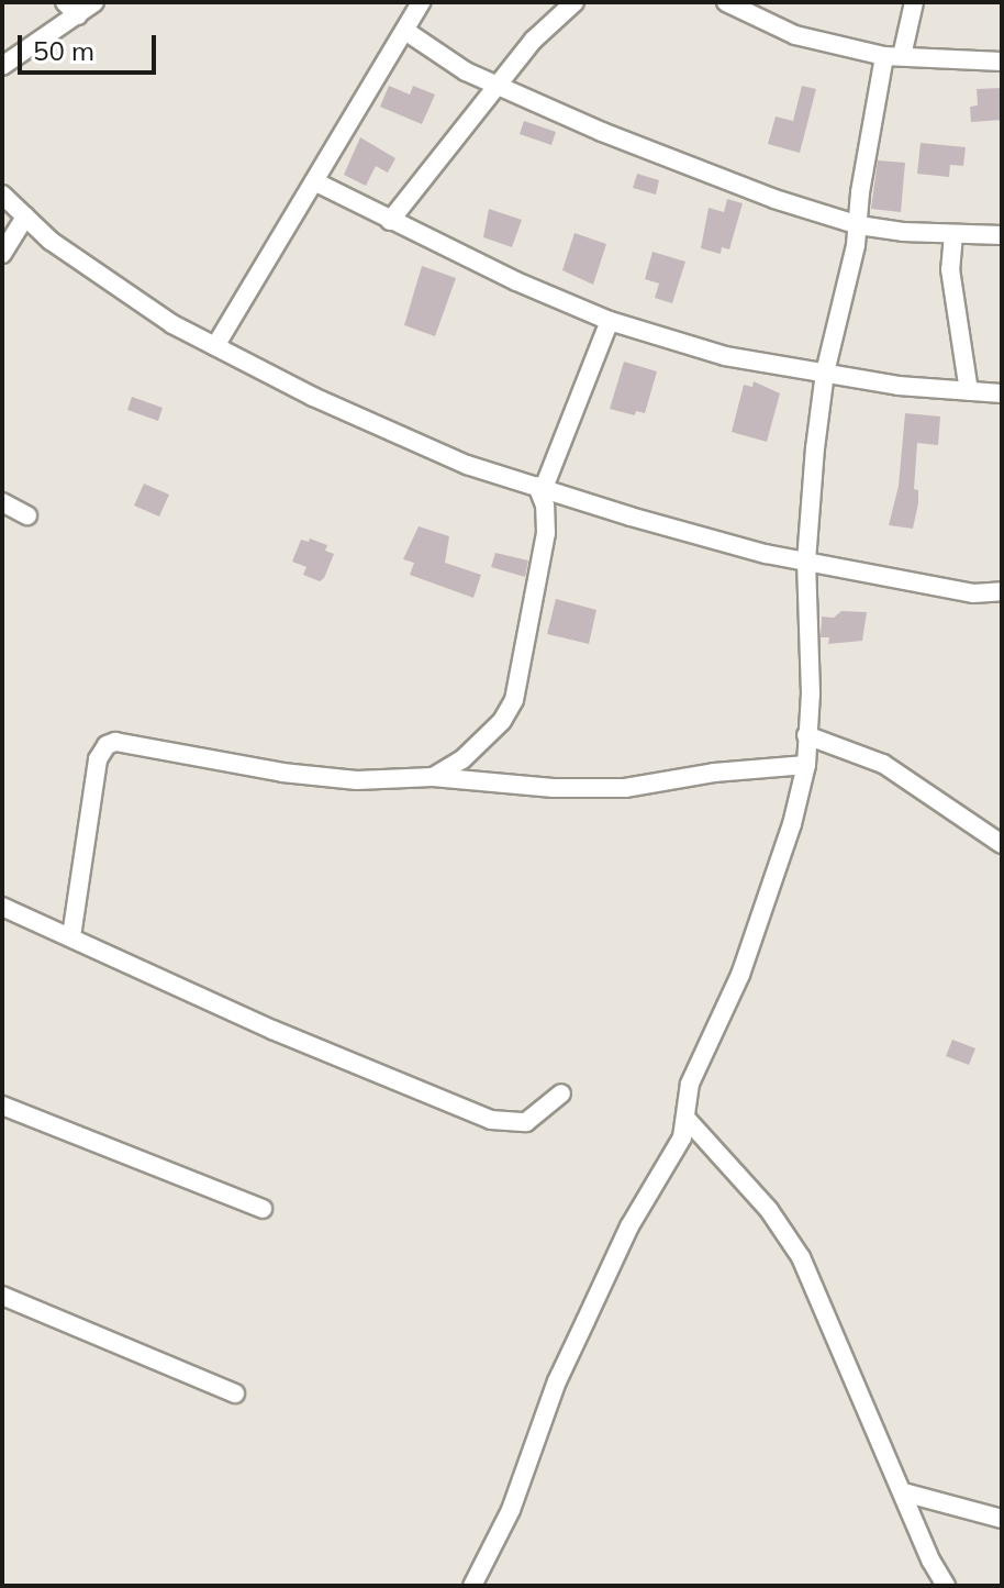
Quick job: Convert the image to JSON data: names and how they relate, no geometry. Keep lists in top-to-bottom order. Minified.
{"scale_bar":"50 m"}
